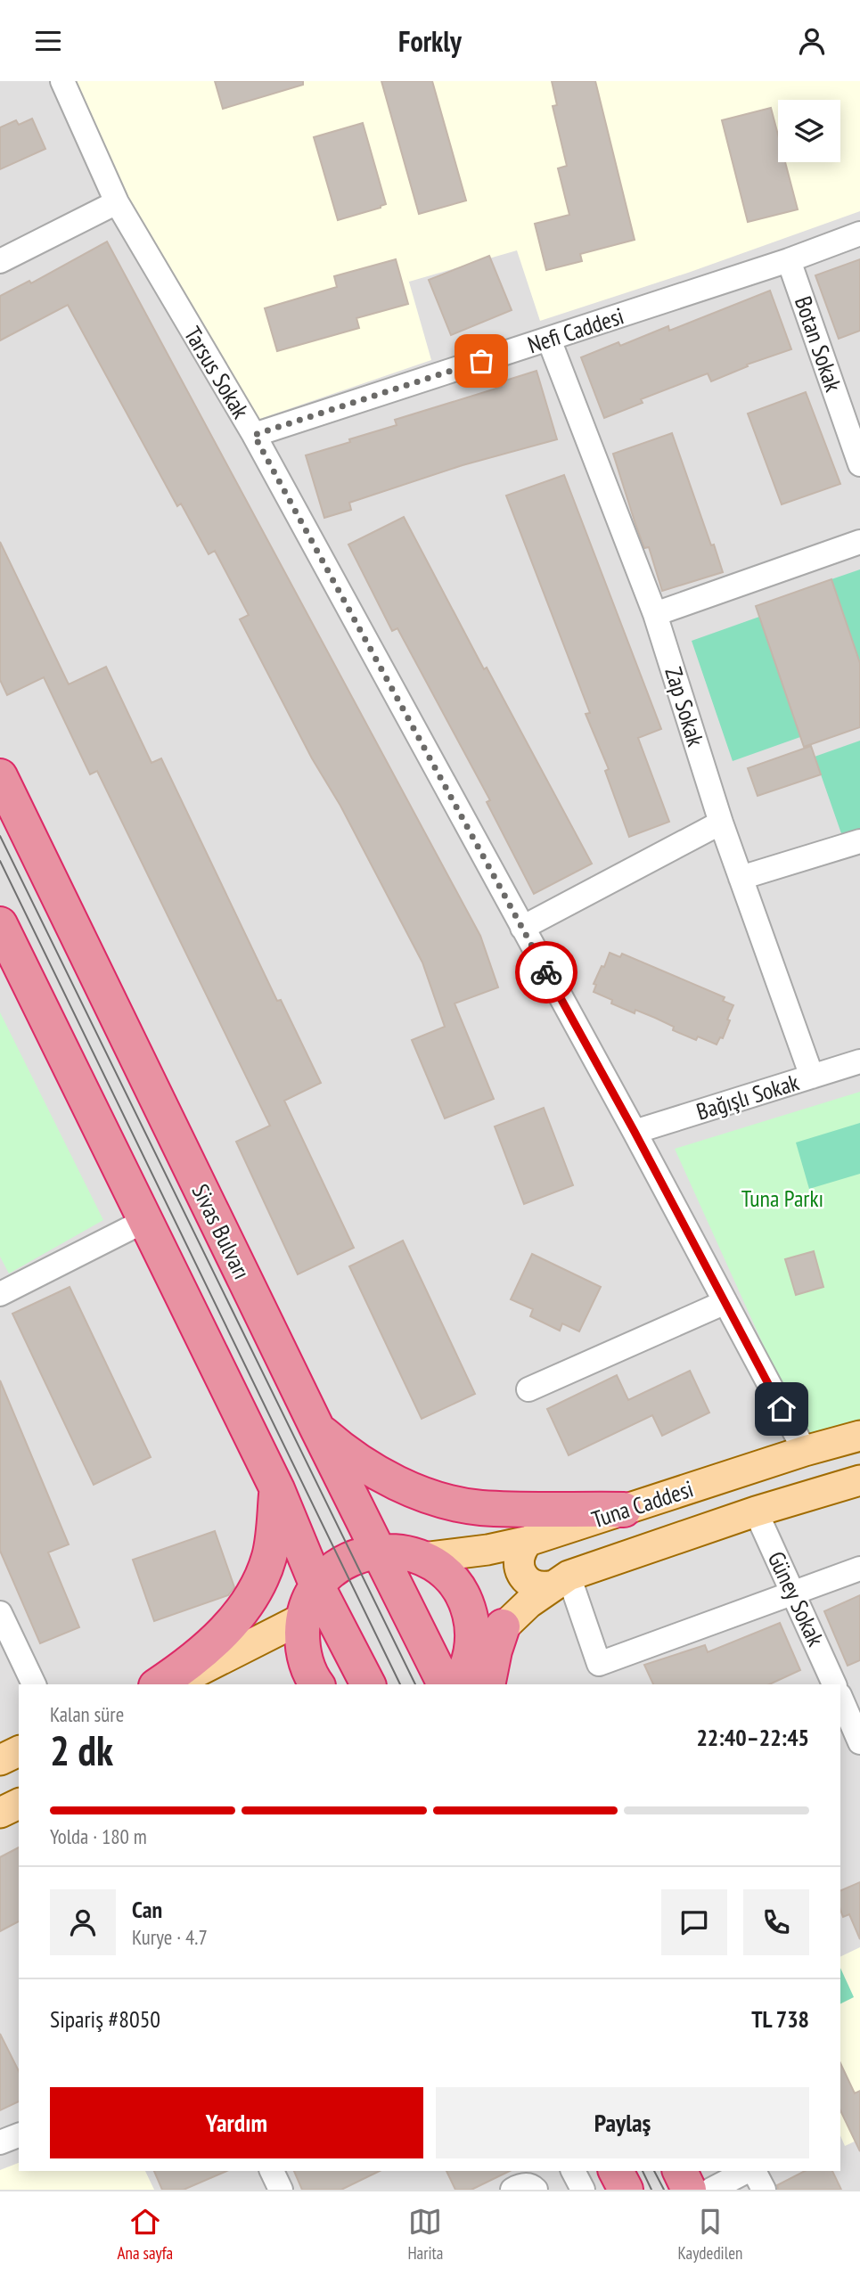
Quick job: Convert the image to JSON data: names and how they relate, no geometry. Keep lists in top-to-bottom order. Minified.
{"streets":{"highway":["Sivas Bulvarı"],"main road":["Tuna Caddesi"],"street":["Nefi Caddesi","Botan Sokak","Tarsus Sokak","Zap Sokak","Bağışlı Sokak","Güney Sokak"]},"crossings":[["Nefi Caddesi","Botan Sokak"],["Nefi Caddesi","Tarsus Sokak"],["Nefi Caddesi","Zap Sokak"],["Tarsus Sokak","Bağışlı Sokak"],["Tarsus Sokak","Tuna Caddesi"],["Zap Sokak","Bağışlı Sokak"],["Tuna Caddesi","Güney Sokak"]],"parks":["Tuna Parkı"],"page":{"header":"Forkly","heading":["2 dk","Kalan süre","22:40–22:45"],"panel":["Can","Kurye · 4.7","Sipariş #8050","TL 738"],"bar":"Yolda · 180 m","buttons":["Yardım","Paylaş"],"tabs":["Ana sayfa","Harita","Kaydedilen"]}}
